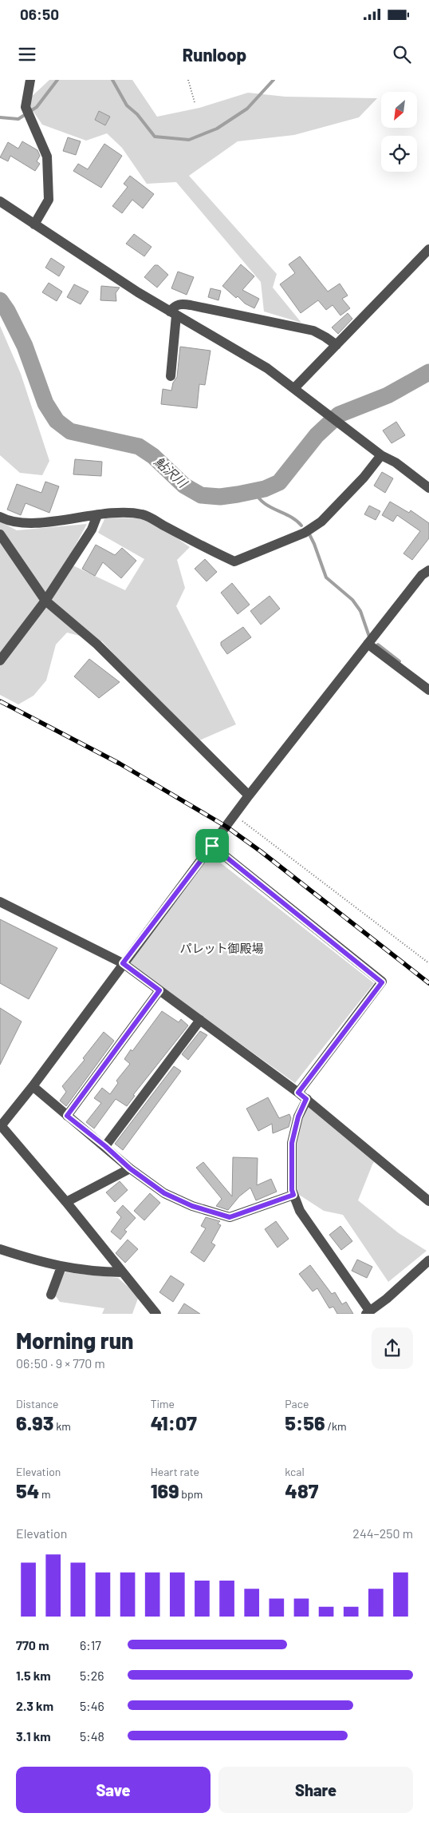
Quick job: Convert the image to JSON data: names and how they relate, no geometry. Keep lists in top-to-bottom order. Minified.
{"water":["鮎沢川"],"parks":["パレット御殿場"],"north":"bottom left","page":{"status":"06:50","header":"Runloop","heading":["Morning run","06:50 · 9 × 770 m"],"stats":[["Distance","6.93 km"],["Time","41:07"],["Pace","5:56 /km"],["Elevation","54 m"],["Heart rate","169 bpm"],["kcal","487"]],"chart":["Elevation","244–250 m"],"list":[{"name":"770 m","note":"6:17"},{"name":"1.5 km","note":"5:26"},{"name":"2.3 km","note":"5:46"},{"name":"3.1 km","note":"5:48"}],"buttons":["Save","Share"]}}
